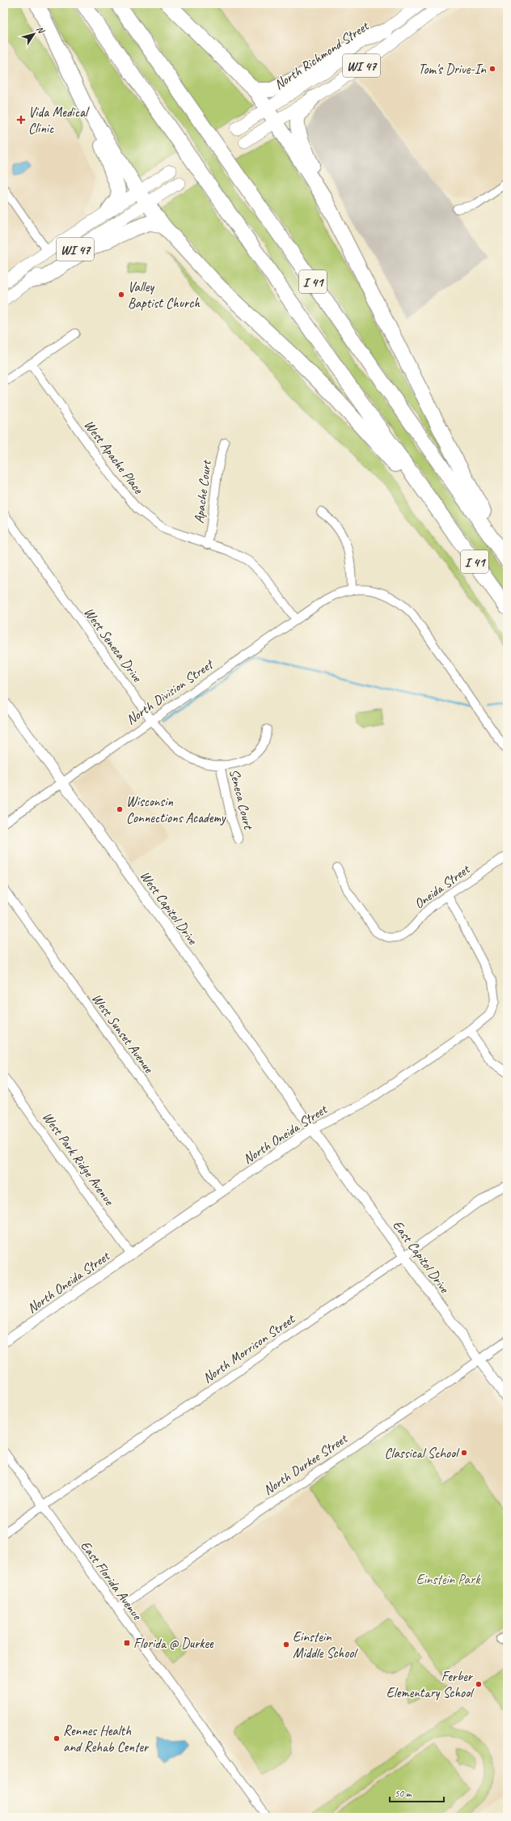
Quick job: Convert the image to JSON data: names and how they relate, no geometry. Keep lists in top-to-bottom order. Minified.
{"streets":{"highway":["I 41"],"main road":["North Richmond Street","WI 47"],"street":["West Apache Place","Apache Court","West Seneca Drive","North Division Street","Seneca Court","Oneida Street","West Capitol Drive","West Sunset Avenue","North Oneida Street","West Park Ridge Avenue","East Capitol Drive","North Morrison Street","North Durkee Street","East Florida Avenue"]},"crossings":[["West Apache Place","Apache Court"],["West Apache Place","North Division Street"],["West Seneca Drive","North Division Street"],["West Seneca Drive","Seneca Court"],["North Division Street","West Capitol Drive"],["Oneida Street","North Oneida Street"],["West Capitol Drive","North Oneida Street"],["West Capitol Drive","East Capitol Drive"],["West Sunset Avenue","North Oneida Street"],["North Oneida Street","West Park Ridge Avenue"],["North Oneida Street","East Capitol Drive"],["East Capitol Drive","North Morrison Street"],["East Capitol Drive","North Durkee Street"],["North Morrison Street","East Florida Avenue"],["North Durkee Street","East Florida Avenue"]],"parks":["Einstein Park"],"places":{"other":["Tom's Drive-In","Valley Baptist Church","Wisconsin Connections Academy","Classical School","Einstein Middle School","Ferber Elementary School","Rennes Health and Rehab Center"],"health":["Vida Medical Clinic"],"transit":["Florida @ Durkee"]},"scale_bar":"50 m","north":"top right"}
